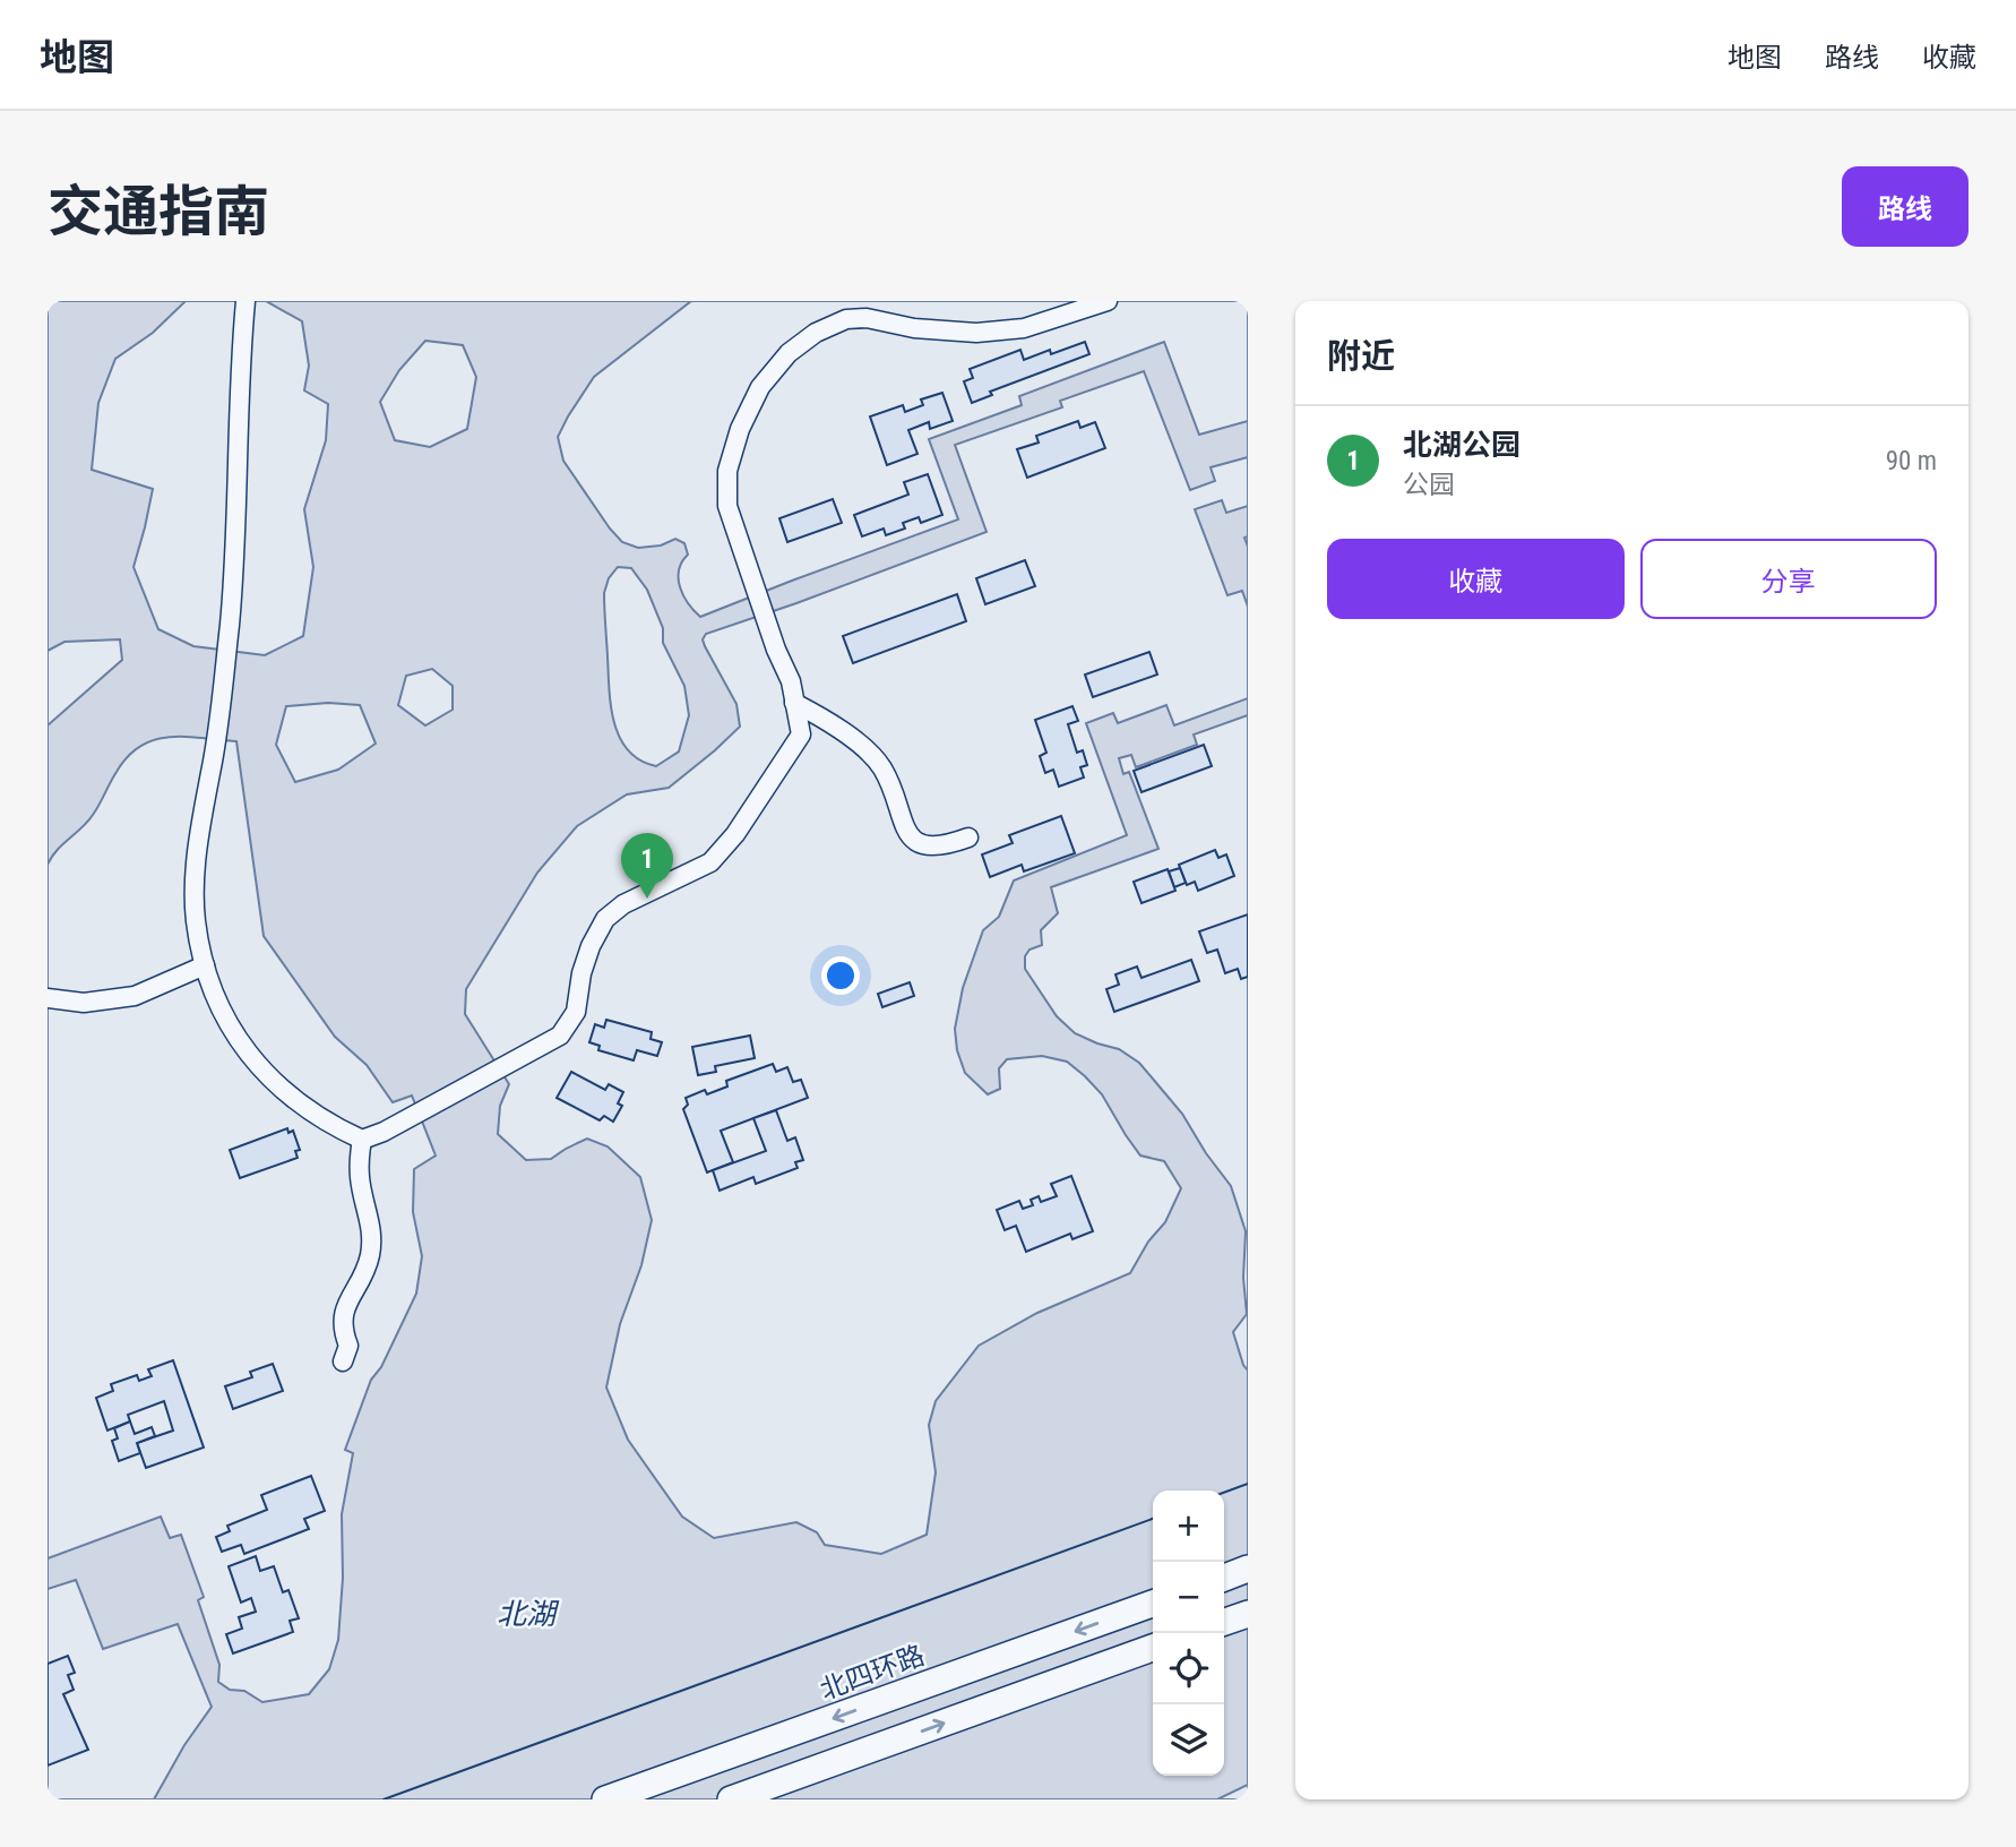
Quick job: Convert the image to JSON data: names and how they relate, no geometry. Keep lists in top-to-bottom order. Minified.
{"streets":{"highway":["北四环路"]},"water":["北湖"],"page":{"header":"地图","nav":["地图","路线","收藏"],"title":"交通指南","buttons":["路线",["收藏","分享"]],"heading":"附近","list":[{"mark":"1","name":"北湖公园","note":"公园","value":"90 m"}],"pins":"1","map_buttons":["+","−"]}}
